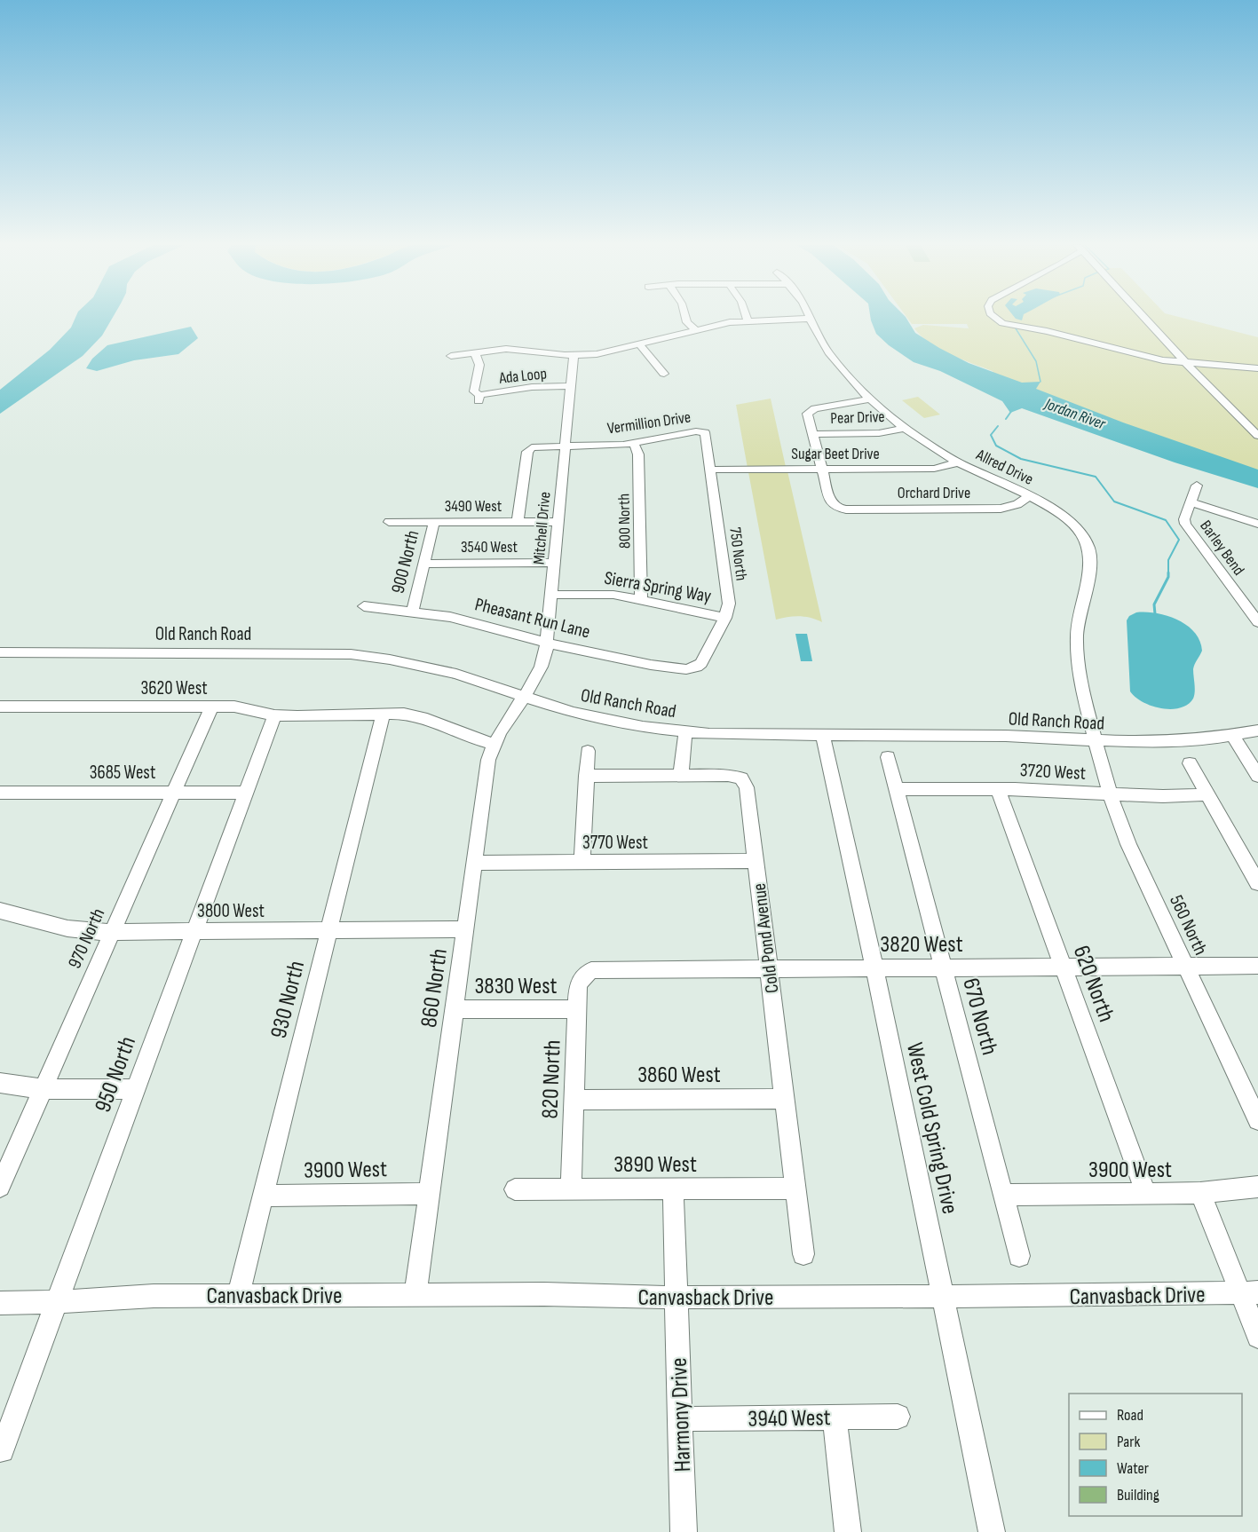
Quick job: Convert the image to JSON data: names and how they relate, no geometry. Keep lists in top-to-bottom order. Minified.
{"streets":{"street":["Ada Loop","Pear Drive","Vermillion Drive","Sugar Beet Drive","Allred Drive","Orchard Drive","3490 West","800 North","Mitchell Drive","3540 West","Barley Bend","750 North","900 North","Sierra Spring Way","Pheasant Run Lane","Old Ranch Road","3620 West","3720 West","3685 West","3770 West","3800 West","560 North","970 North","Cold Pond Avenue","3820 West","620 North","3830 West","860 North","930 North","670 North","950 North","3860 West","820 North","West Cold Spring Drive","3890 West","3900 West","Canvasback Drive","Harmony Drive","3940 West"]},"crossings":[["Ada Loop","Mitchell Drive"],["Pear Drive","Allred Drive"],["Vermillion Drive","3490 West"],["Vermillion Drive","800 North"],["Vermillion Drive","Mitchell Drive"],["Vermillion Drive","750 North"],["Sugar Beet Drive","Allred Drive"],["Sugar Beet Drive","Orchard Drive"],["Sugar Beet Drive","750 North"],["Allred Drive","Orchard Drive"],["Allred Drive","Old Ranch Road"],["Allred Drive","560 North"],["3490 West","Mitchell Drive"],["3490 West","900 North"],["800 North","Sierra Spring Way"],["Mitchell Drive","3540 West"],["Mitchell Drive","Sierra Spring Way"],["Mitchell Drive","Pheasant Run Lane"],["Mitchell Drive","Old Ranch Road"],["Mitchell Drive","860 North"],["3540 West","900 North"],["750 North","Sierra Spring Way"],["750 North","Pheasant Run Lane"],["900 North","Pheasant Run Lane"],["Old Ranch Road","560 North"],["Old Ranch Road","860 North"],["Old Ranch Road","West Cold Spring Drive"],["3620 West","970 North"],["3620 West","860 North"],["3620 West","930 North"],["3620 West","950 North"],["3720 West","560 North"],["3720 West","620 North"],["3720 West","670 North"],["3685 West","970 North"],["3685 West","950 North"],["3770 West","Cold Pond Avenue"],["3770 West","860 North"],["3800 West","970 North"],["3800 West","860 North"],["3800 West","930 North"],["3800 West","950 North"],["560 North","3820 West"],["Cold Pond Avenue","3820 West"],["Cold Pond Avenue","3860 West"],["Cold Pond Avenue","3890 West"],["3820 West","620 North"],["3820 West","670 North"],["3820 West","820 North"],["3820 West","West Cold Spring Drive"],["620 North","3900 West"],["3830 West","860 North"],["3830 West","820 North"],["860 North","3900 West"],["860 North","Canvasback Drive"],["930 North","3900 West"],["930 North","Canvasback Drive"],["670 North","3900 West"],["950 North","Canvasback Drive"],["3860 West","820 North"],["820 North","3890 West"],["West Cold Spring Drive","Canvasback Drive"],["3890 West","Harmony Drive"],["Canvasback Drive","Harmony Drive"],["Harmony Drive","3940 West"]],"water":["Jordan River"],"legend":["Road","Park","Water","Building"]}
